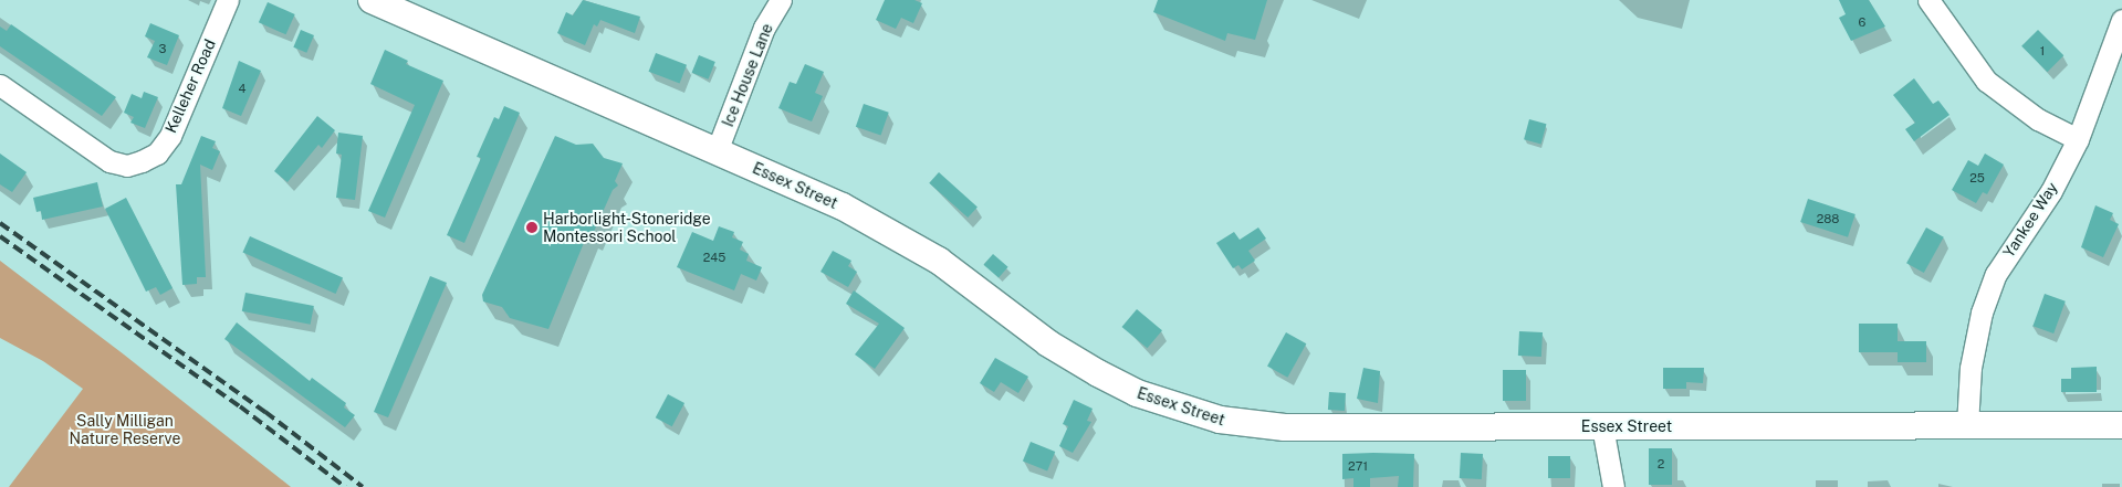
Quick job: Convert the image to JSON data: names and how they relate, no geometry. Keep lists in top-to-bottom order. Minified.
{"streets":{"main road":["Essex Street"],"street":["Ice House Lane","Kelleher Road","Yankee Way"]},"crossings":[["Ice House Lane","Essex Street"],["Essex Street","Yankee Way"]],"parks":["Sally Milligan Nature Reserve"],"places":["Harborlight-Stoneridge Montessori School"],"house_numbers":["6","3","1","4","25","288","245","2","271"]}
